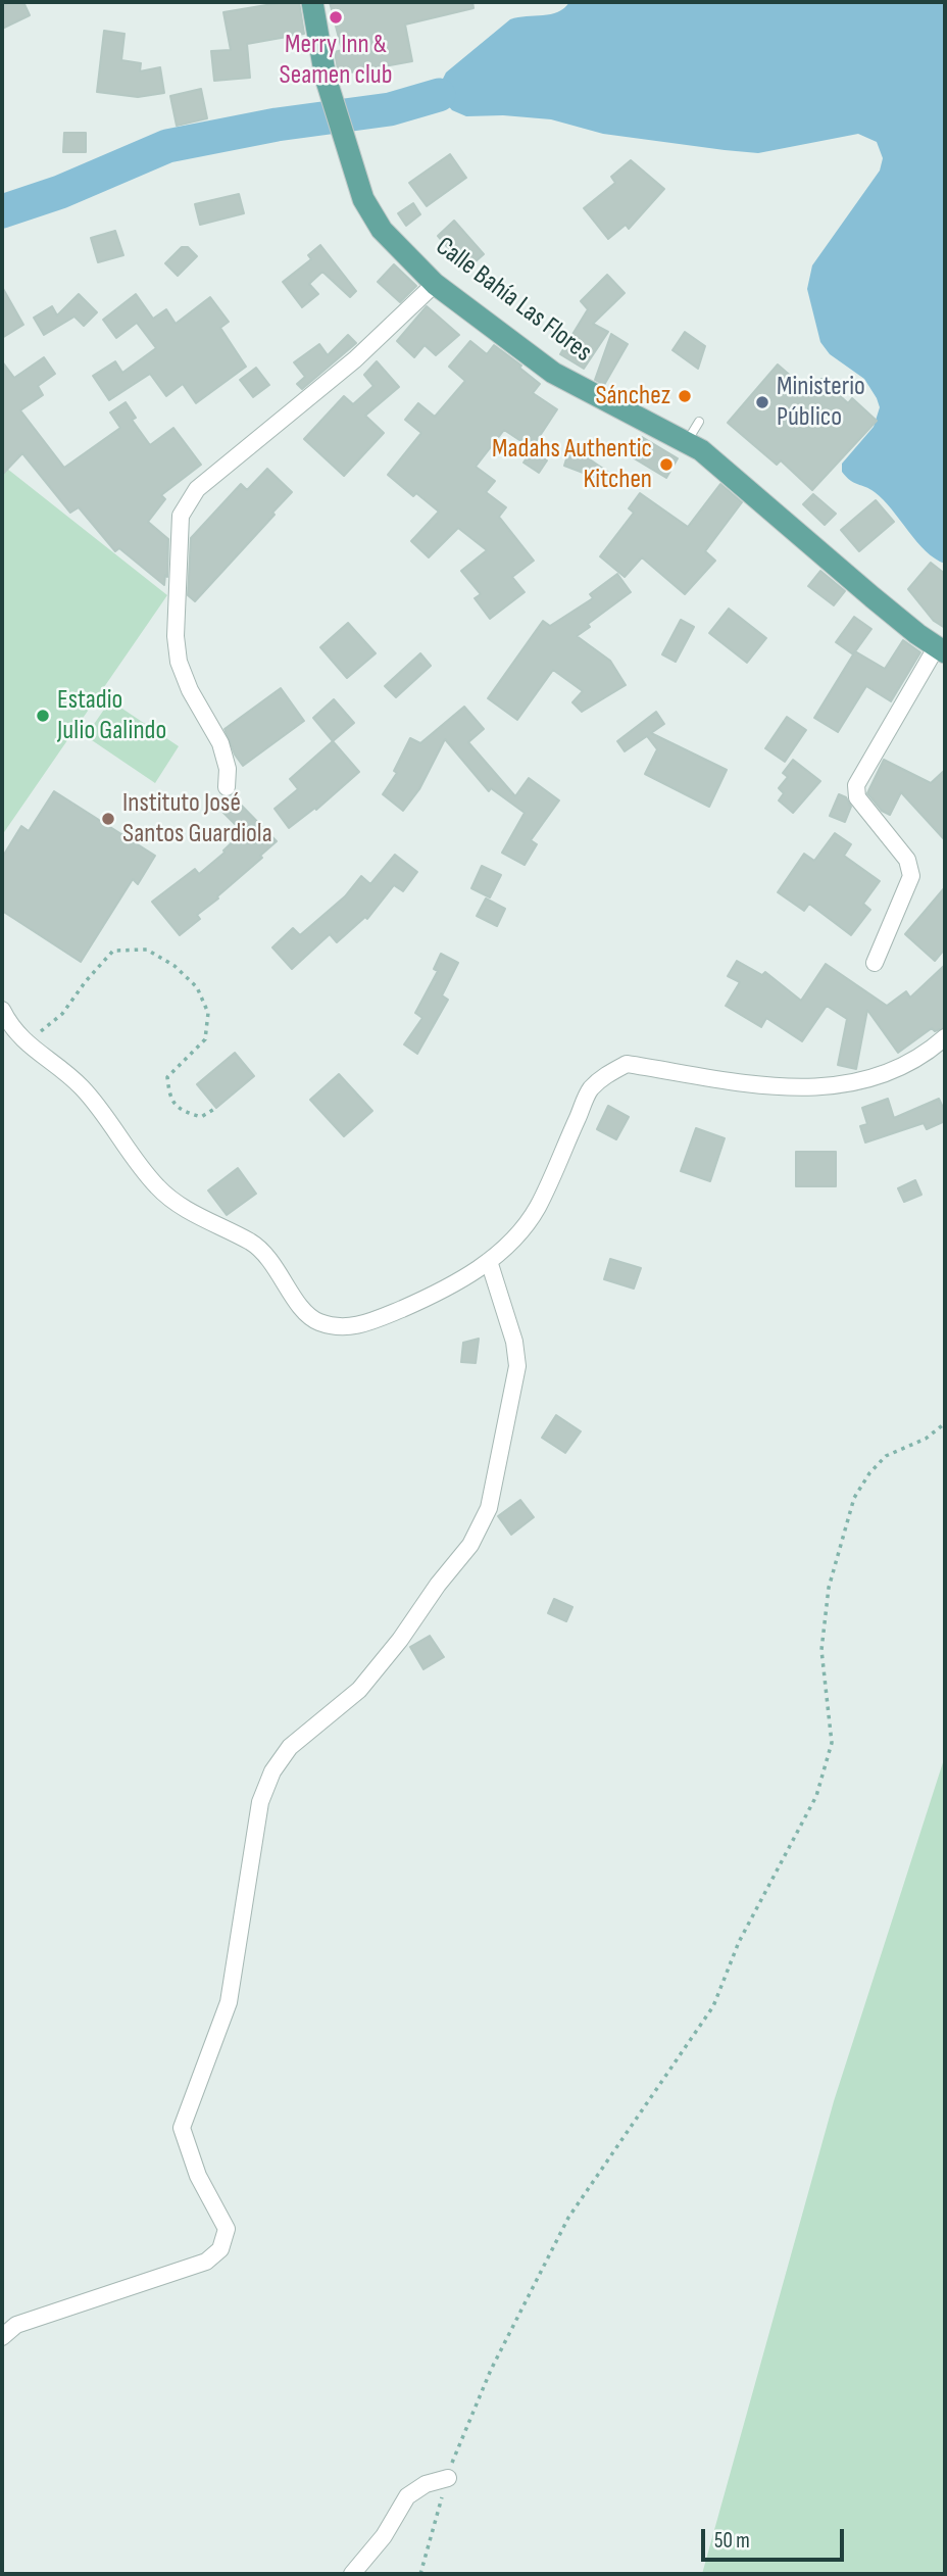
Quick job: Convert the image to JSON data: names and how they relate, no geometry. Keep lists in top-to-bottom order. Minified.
{"streets":{"main road":["Calle Bahía Las Flores"]},"places":["Merry Inn & Seamen club","Sánchez","Ministerio Público","Madahs Authentic Kitchen","Estadio Julio Galindo","Instituto José Santos Guardiola"],"scale_bar":"50 m"}
